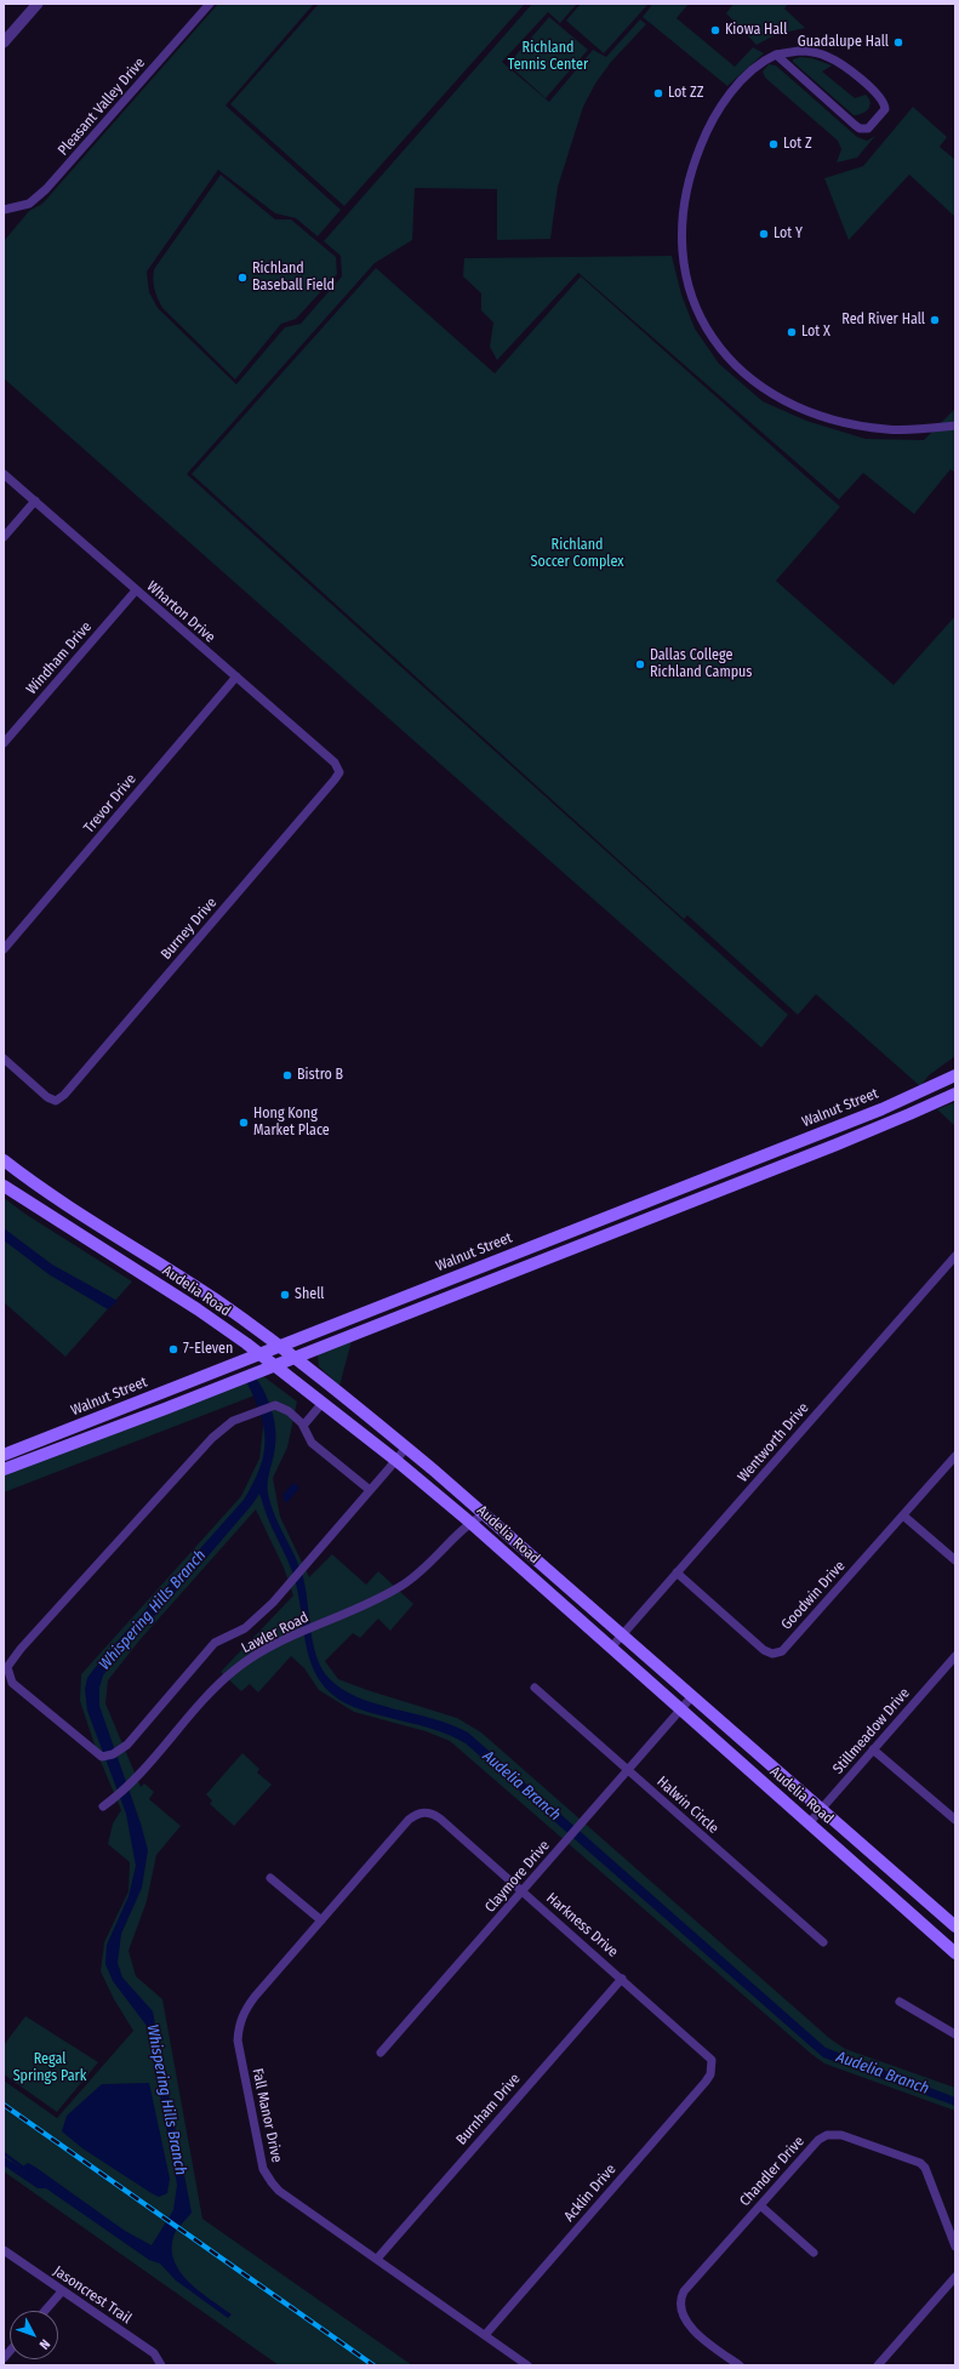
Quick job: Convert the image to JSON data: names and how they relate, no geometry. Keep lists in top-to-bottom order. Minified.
{"streets":{"main road":["Walnut Street","Audelia Road"],"street":["Pleasant Valley Drive","Wharton Drive","Windham Drive","Trevor Drive","Burney Drive","Wentworth Drive","Goodwin Drive","Lawler Road","Stillmeadow Drive","Halwin Circle","Claymore Drive","Harkness Drive","Burnham Drive","Fall Manor Drive","Chandler Drive","Acklin Drive","Jasoncrest Trail"]},"crossings":[["Wharton Drive","Windham Drive"],["Wharton Drive","Trevor Drive"],["Wharton Drive","Burney Drive"],["Walnut Street","Audelia Road"],["Audelia Road","Wentworth Drive"],["Audelia Road","Lawler Road"],["Audelia Road","Stillmeadow Drive"],["Audelia Road","Claymore Drive"],["Wentworth Drive","Goodwin Drive"],["Halwin Circle","Claymore Drive"],["Claymore Drive","Harkness Drive"],["Harkness Drive","Burnham Drive"],["Harkness Drive","Fall Manor Drive"],["Harkness Drive","Acklin Drive"],["Burnham Drive","Fall Manor Drive"],["Fall Manor Drive","Acklin Drive"]],"water":["Whispering Hills Branch","Audelia Branch"],"parks":["Richland Tennis Center","Richland Soccer Complex","Regal Springs Park"],"places":["Kiowa Hall","Guadalupe Hall","Lot ZZ","Lot Z","Lot Y","Richland Baseball Field","Red River Hall","Lot X","Dallas College Richland Campus","Bistro B","Hong Kong Market Place","Shell","7-Eleven"],"north":"bottom right"}
